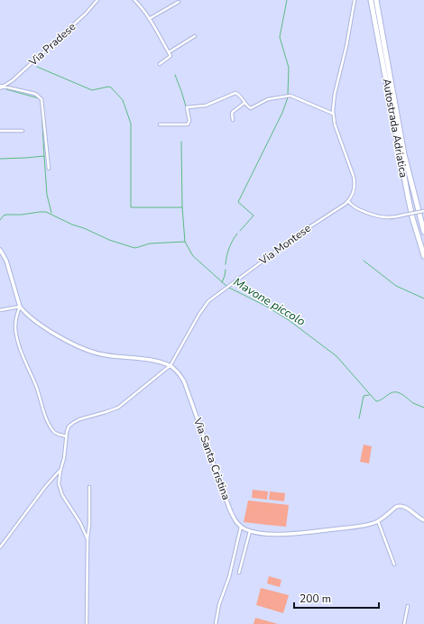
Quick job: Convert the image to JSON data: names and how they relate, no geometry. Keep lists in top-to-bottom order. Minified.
{"streets":{"highway":["Autostrada Adriatica"],"street":["Via Pradese","Via Montese","Via Santa Cristina"]},"crossings":[["Via Montese","Via Santa Cristina"]],"water":["Mavone piccolo"],"scale_bar":"200 m"}
